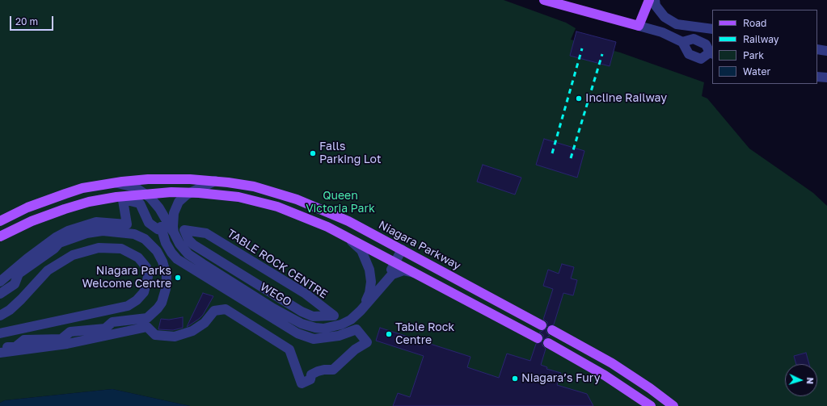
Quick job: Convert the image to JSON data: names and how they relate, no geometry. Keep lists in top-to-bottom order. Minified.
{"streets":{"main road":["Niagara Parkway"],"street":["TABLE ROCK CENTRE","WEGO"]},"crossings":[["Niagara Parkway","WEGO"]],"parks":["Queen Victoria Park"],"places":["Incline Railway","Falls Parking Lot","Niagara Parks Welcome Centre","Table Rock Centre","Niagara’s Fury"],"legend":["Road","Railway","Park","Water"],"scale_bar":"20 m","north":"right"}
